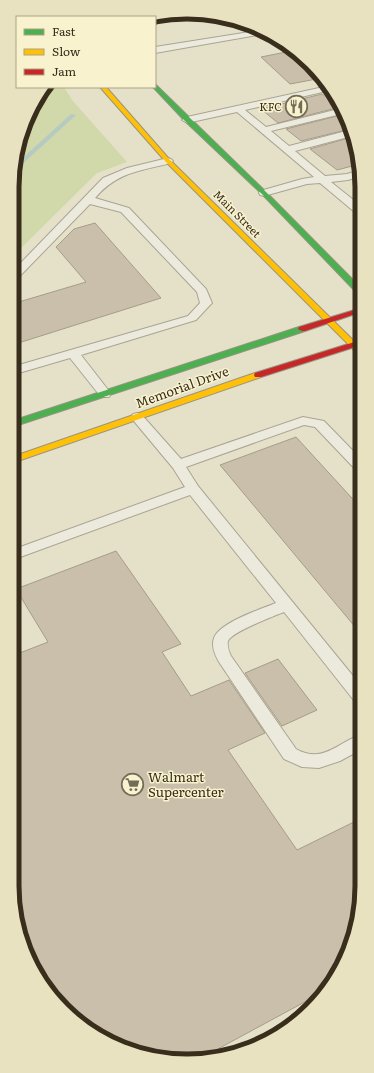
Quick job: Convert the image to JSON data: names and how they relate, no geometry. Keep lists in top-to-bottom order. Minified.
{"streets":{"main road":["Main Street","Memorial Drive"]},"crossings":[["Main Street","Memorial Drive"]],"places":{"restaurant":["KFC"],"supermarket":["Walmart Supercenter"]},"legend":["Fast","Slow","Jam"]}
